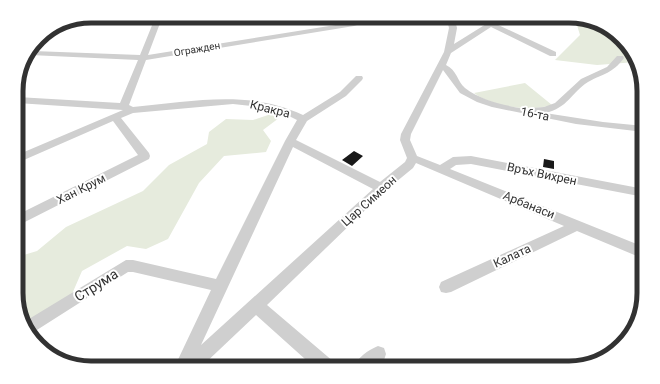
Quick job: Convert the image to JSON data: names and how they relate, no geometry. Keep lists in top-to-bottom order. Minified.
{"streets":{"street":["Огражден","Кракра","16-та","Връх Вихрен","Хан Крум","Цар Симеон","Арбанаси","Калата","Струма"]},"crossings":[["Кракра","Хан Крум"],["Кракра","Струма"],["Връх Вихрен","Арбанаси"],["Цар Симеон","Арбанаси"],["Арбанаси","Калата"]]}
